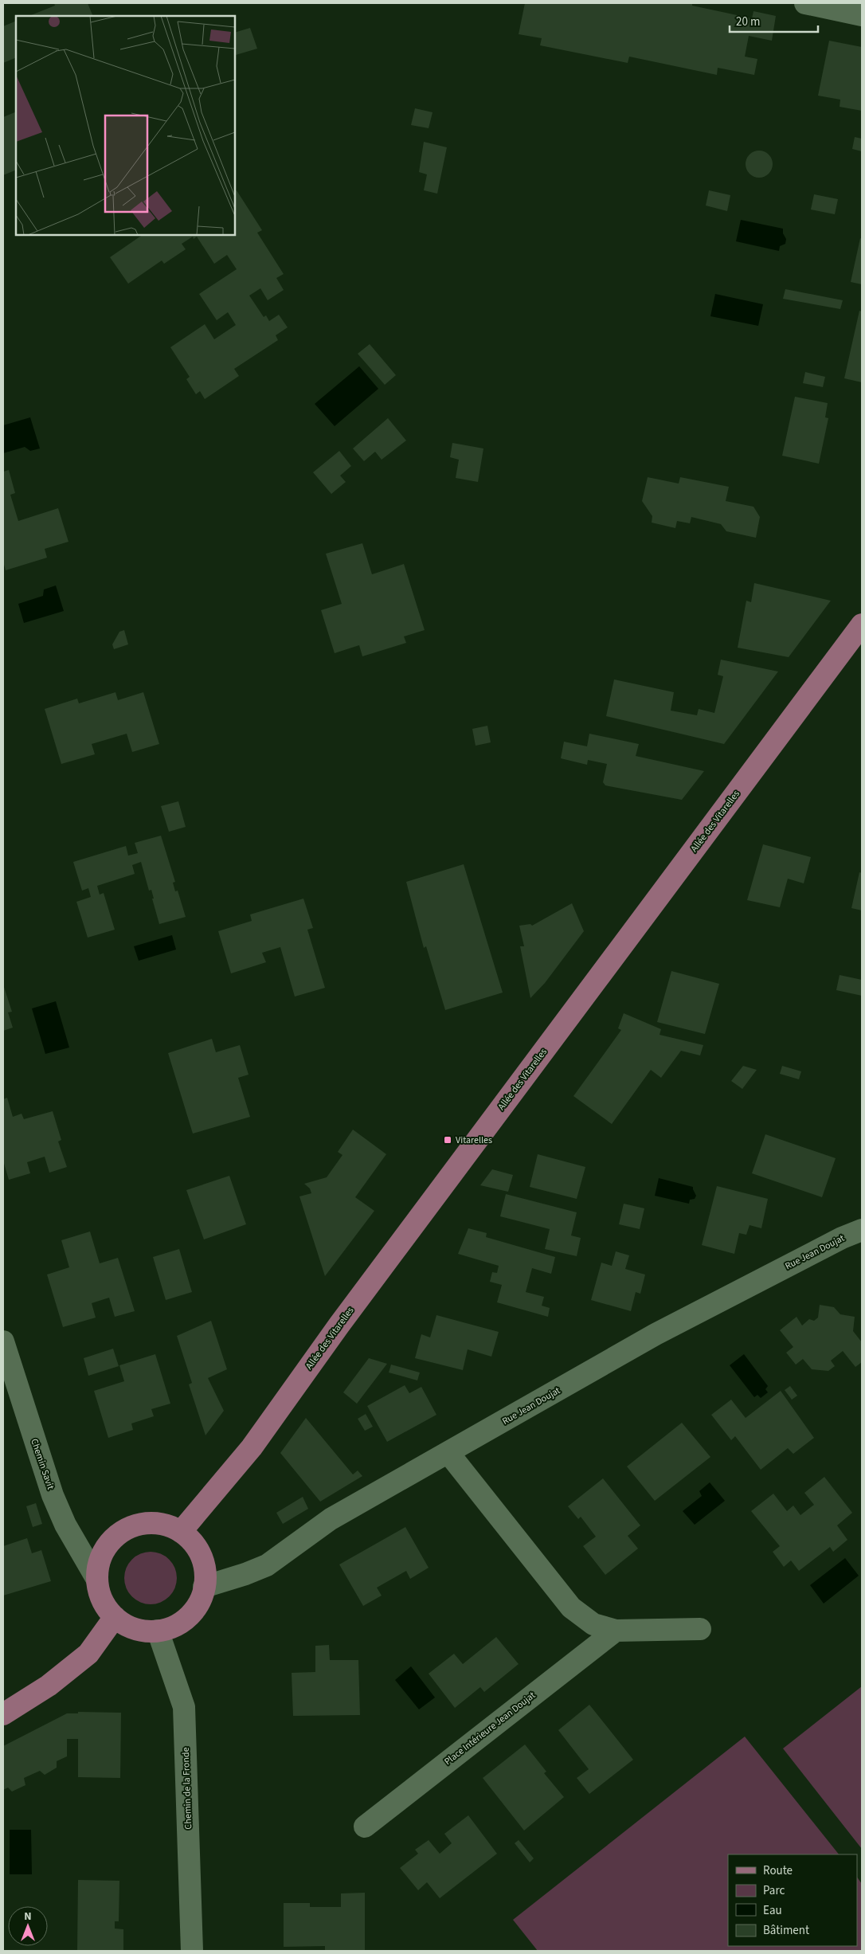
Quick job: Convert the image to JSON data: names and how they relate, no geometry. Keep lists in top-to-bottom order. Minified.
{"streets":{"main road":["Allée des Vitarelles"],"street":["Rue Jean Doujat","Chemin Savit","Place Intérieure Jean Doujat","Chemin de la Fronde"]},"crossings":[["Allée des Vitarelles","Rue Jean Doujat"],["Allée des Vitarelles","Chemin Savit"],["Allée des Vitarelles","Chemin de la Fronde"],["Rue Jean Doujat","Chemin Savit"],["Rue Jean Doujat","Chemin de la Fronde"],["Chemin Savit","Chemin de la Fronde"]],"places":{"transit":["Vitarelles"]},"legend":["Route","Parc","Eau","Bâtiment"],"scale_bar":"20 m","north":"top"}
